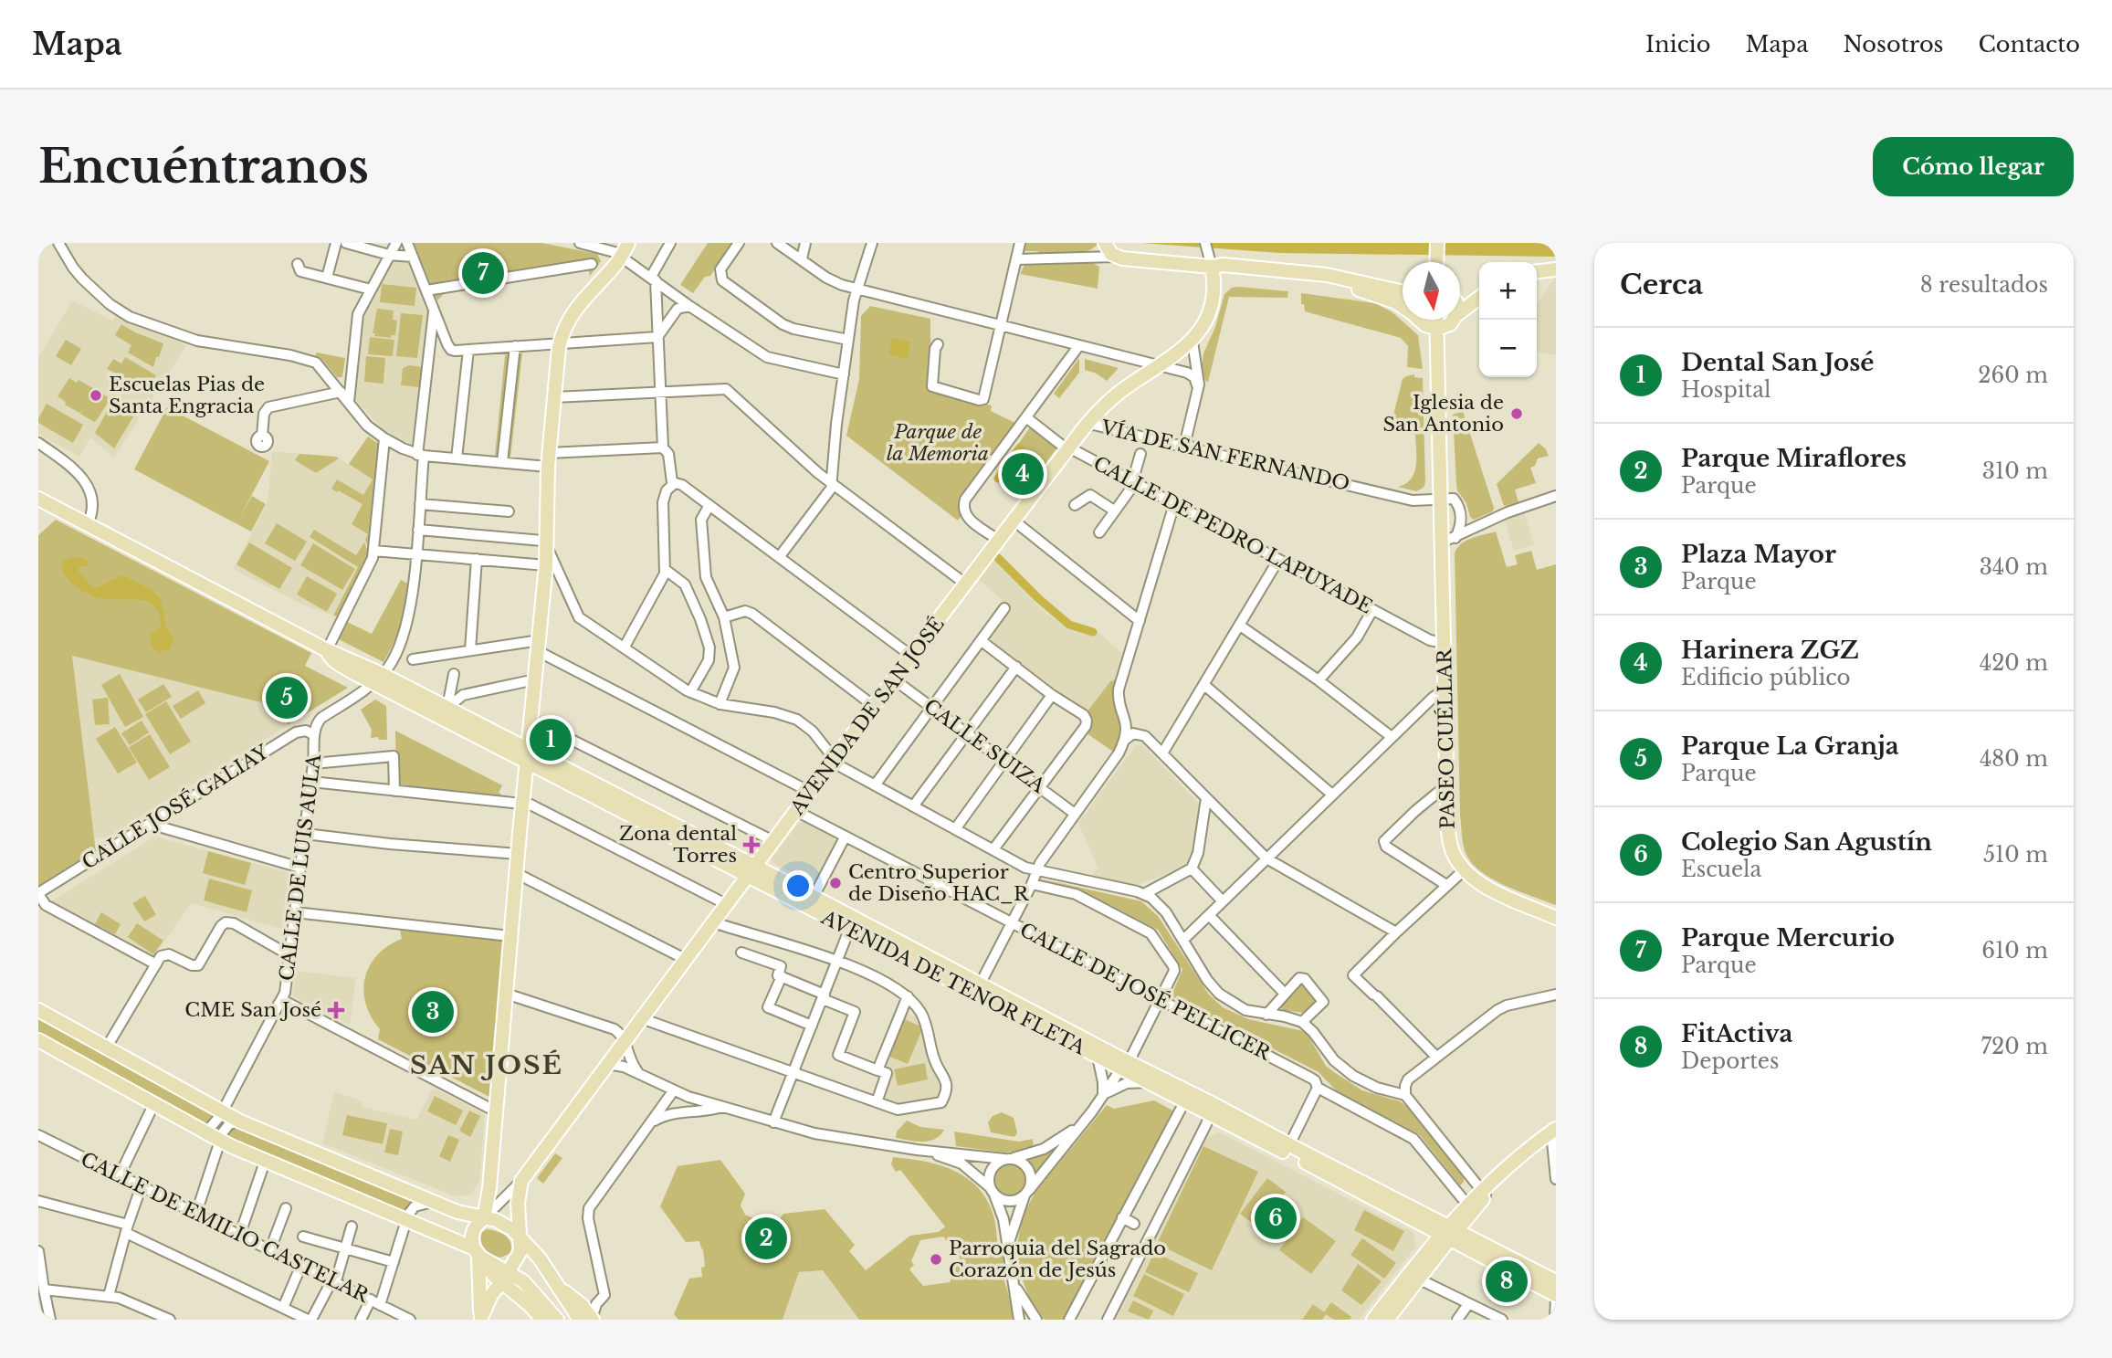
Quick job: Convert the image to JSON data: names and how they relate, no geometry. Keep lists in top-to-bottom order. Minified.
{"streets":{"main road":["AVENIDA DE SAN JOSÉ","PASEO CUÉLLAR","AVENIDA DE TENOR FLETA"],"street":["VÍA DE SAN FERNANDO","CALLE DE PEDRO LAPUYADE","CALLE SUIZA","CALLE JOSÉ GALIAY","CALLE DE LUIS AULA","CALLE DE JOSÉ PELLICER","CALLE DE EMILIO CASTELAR"]},"crossings":[["VÍA DE SAN FERNANDO","AVENIDA DE SAN JOSÉ"],["VÍA DE SAN FERNANDO","PASEO CUÉLLAR"],["CALLE DE PEDRO LAPUYADE","AVENIDA DE SAN JOSÉ"],["CALLE DE PEDRO LAPUYADE","PASEO CUÉLLAR"],["AVENIDA DE SAN JOSÉ","CALLE SUIZA"],["AVENIDA DE SAN JOSÉ","AVENIDA DE TENOR FLETA"],["AVENIDA DE SAN JOSÉ","CALLE DE JOSÉ PELLICER"],["CALLE JOSÉ GALIAY","CALLE DE LUIS AULA"]],"districts":["SAN JOSÉ"],"parks":["Parque de la Memoria"],"places":{"other":["Escuelas Pias de Santa Engracia","Iglesia de San Antonio","Centro Superior de Diseño HAC_R","Parroquia del Sagrado Corazón de Jesús"],"health":["Zona dental Torres","CME San José"]},"north":"bottom","page":{"header":"Mapa","nav":["Inicio","Mapa","Nosotros","Contacto"],"buttons":"Cómo llegar","title":"Encuéntranos","heading":["Cerca","8 resultados"],"pins":["7","4","5","1","3","6","2","8"],"map_buttons":["+","−"],"list":[{"mark":"1","name":"Dental San José","note":"Hospital","value":"260 m"},{"mark":"2","name":"Parque Miraflores","note":"Parque","value":"310 m"},{"mark":"3","name":"Plaza Mayor","note":"Parque","value":"340 m"},{"mark":"4","name":"Harinera ZGZ","note":"Edificio público","value":"420 m"},{"mark":"5","name":"Parque La Granja","note":"Parque","value":"480 m"},{"mark":"6","name":"Colegio San Agustín","note":"Escuela","value":"510 m"},{"mark":"7","name":"Parque Mercurio","note":"Parque","value":"610 m"},{"mark":"8","name":"FitActiva","note":"Deportes","value":"720 m"}]}}
